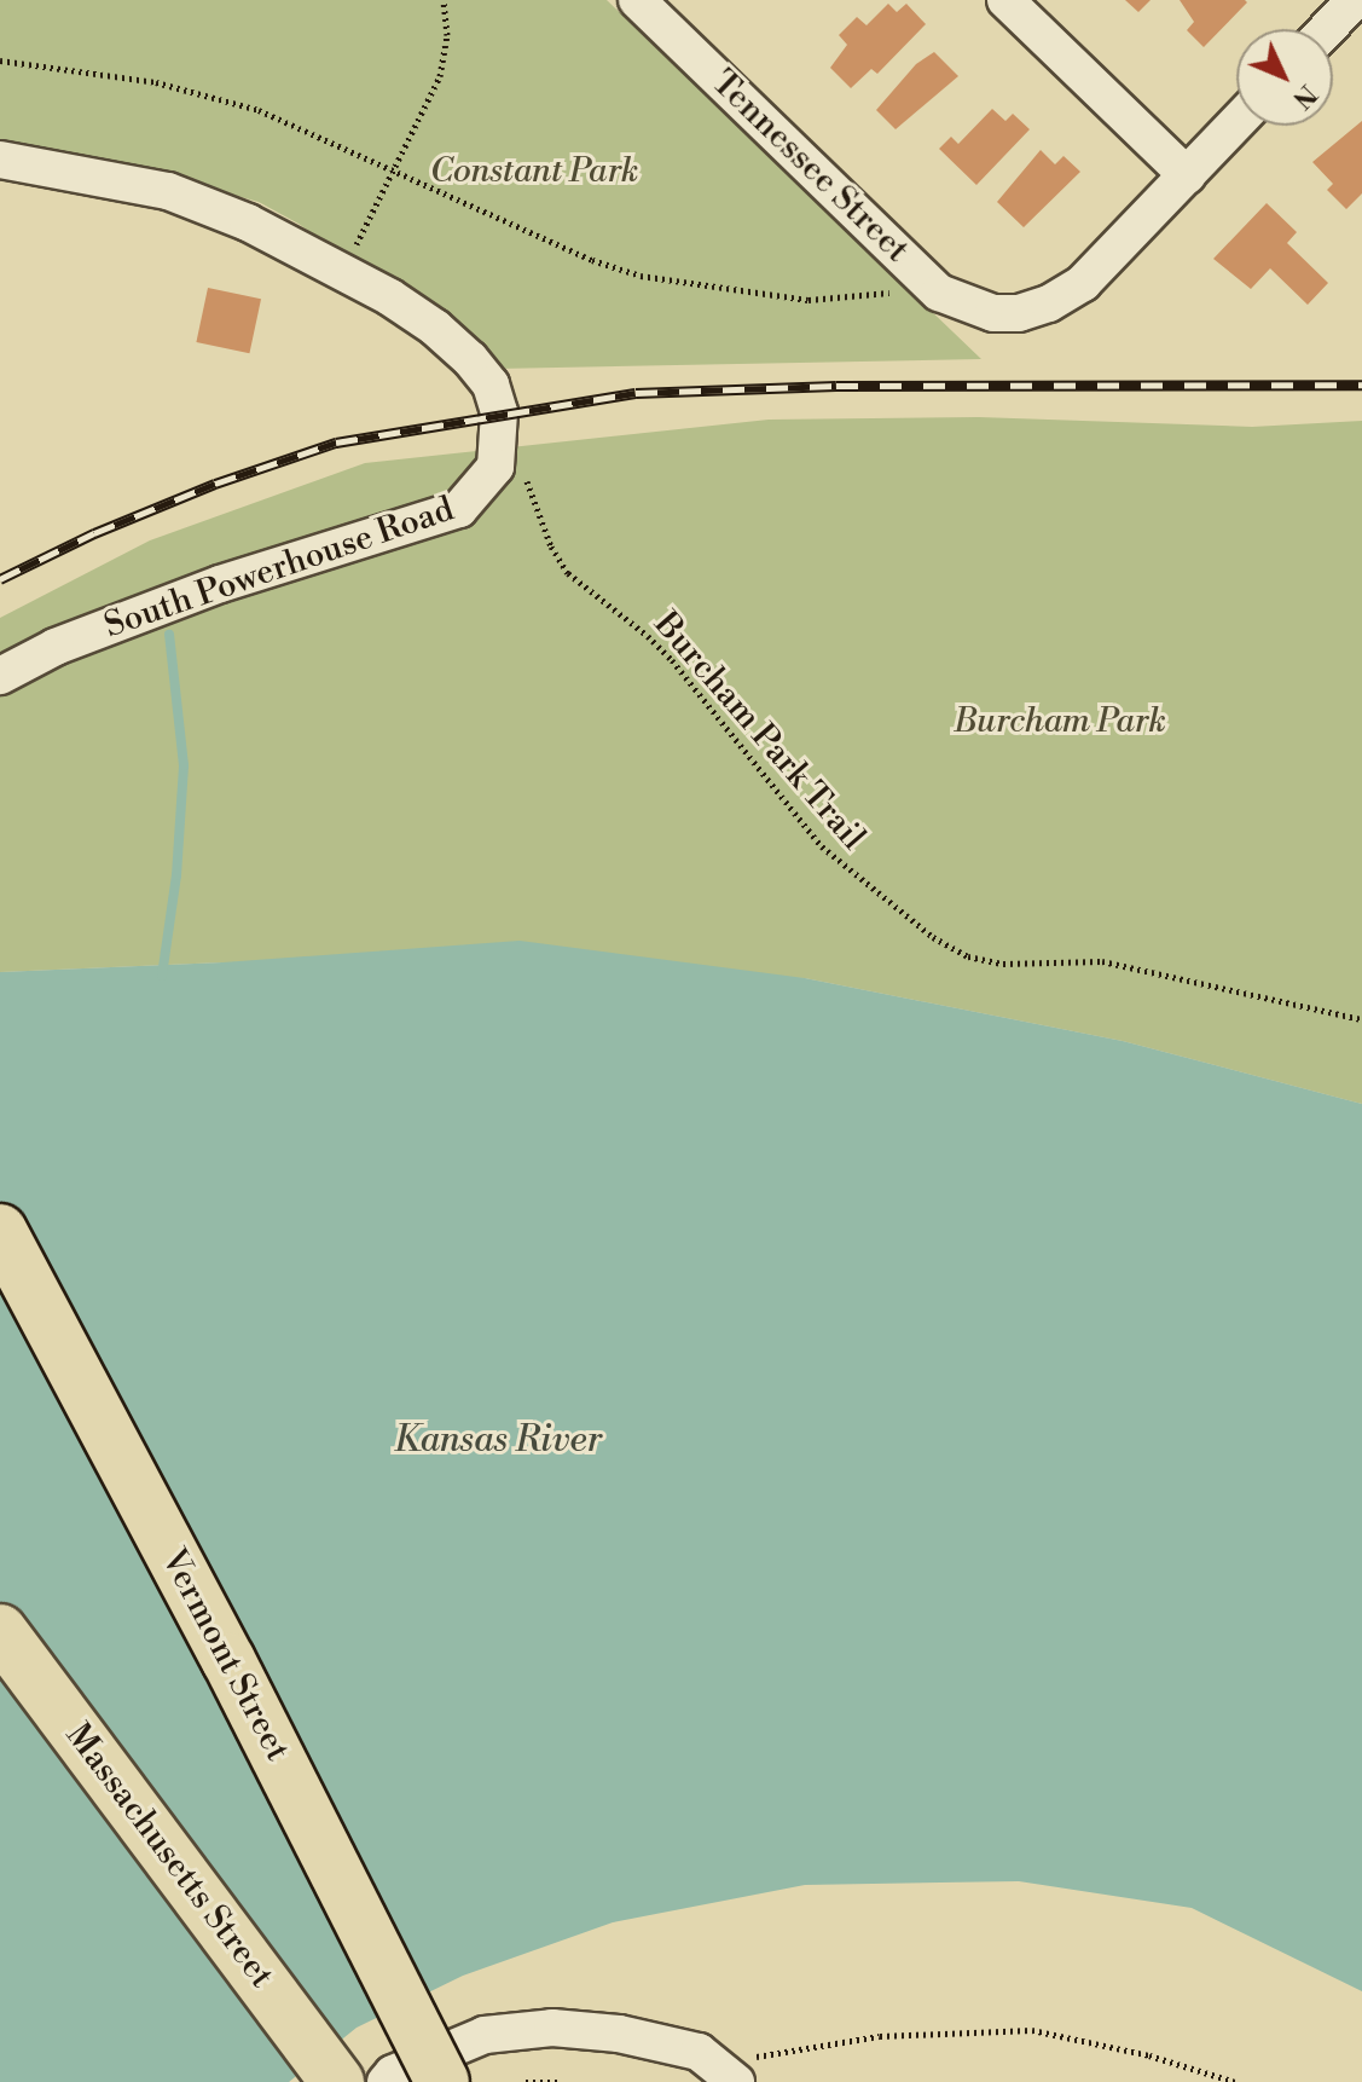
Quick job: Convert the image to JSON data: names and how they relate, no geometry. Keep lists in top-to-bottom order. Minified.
{"streets":{"highway":["Vermont Street","Massachusetts Street"],"street":["Tennessee Street","South Powerhouse Road"],"path":["Burcham Park Trail"]},"crossings":[["South Powerhouse Road","Burcham Park Trail"]],"water":["Kansas River"],"parks":["Constant Park","Burcham Park"],"north":"bottom right"}
